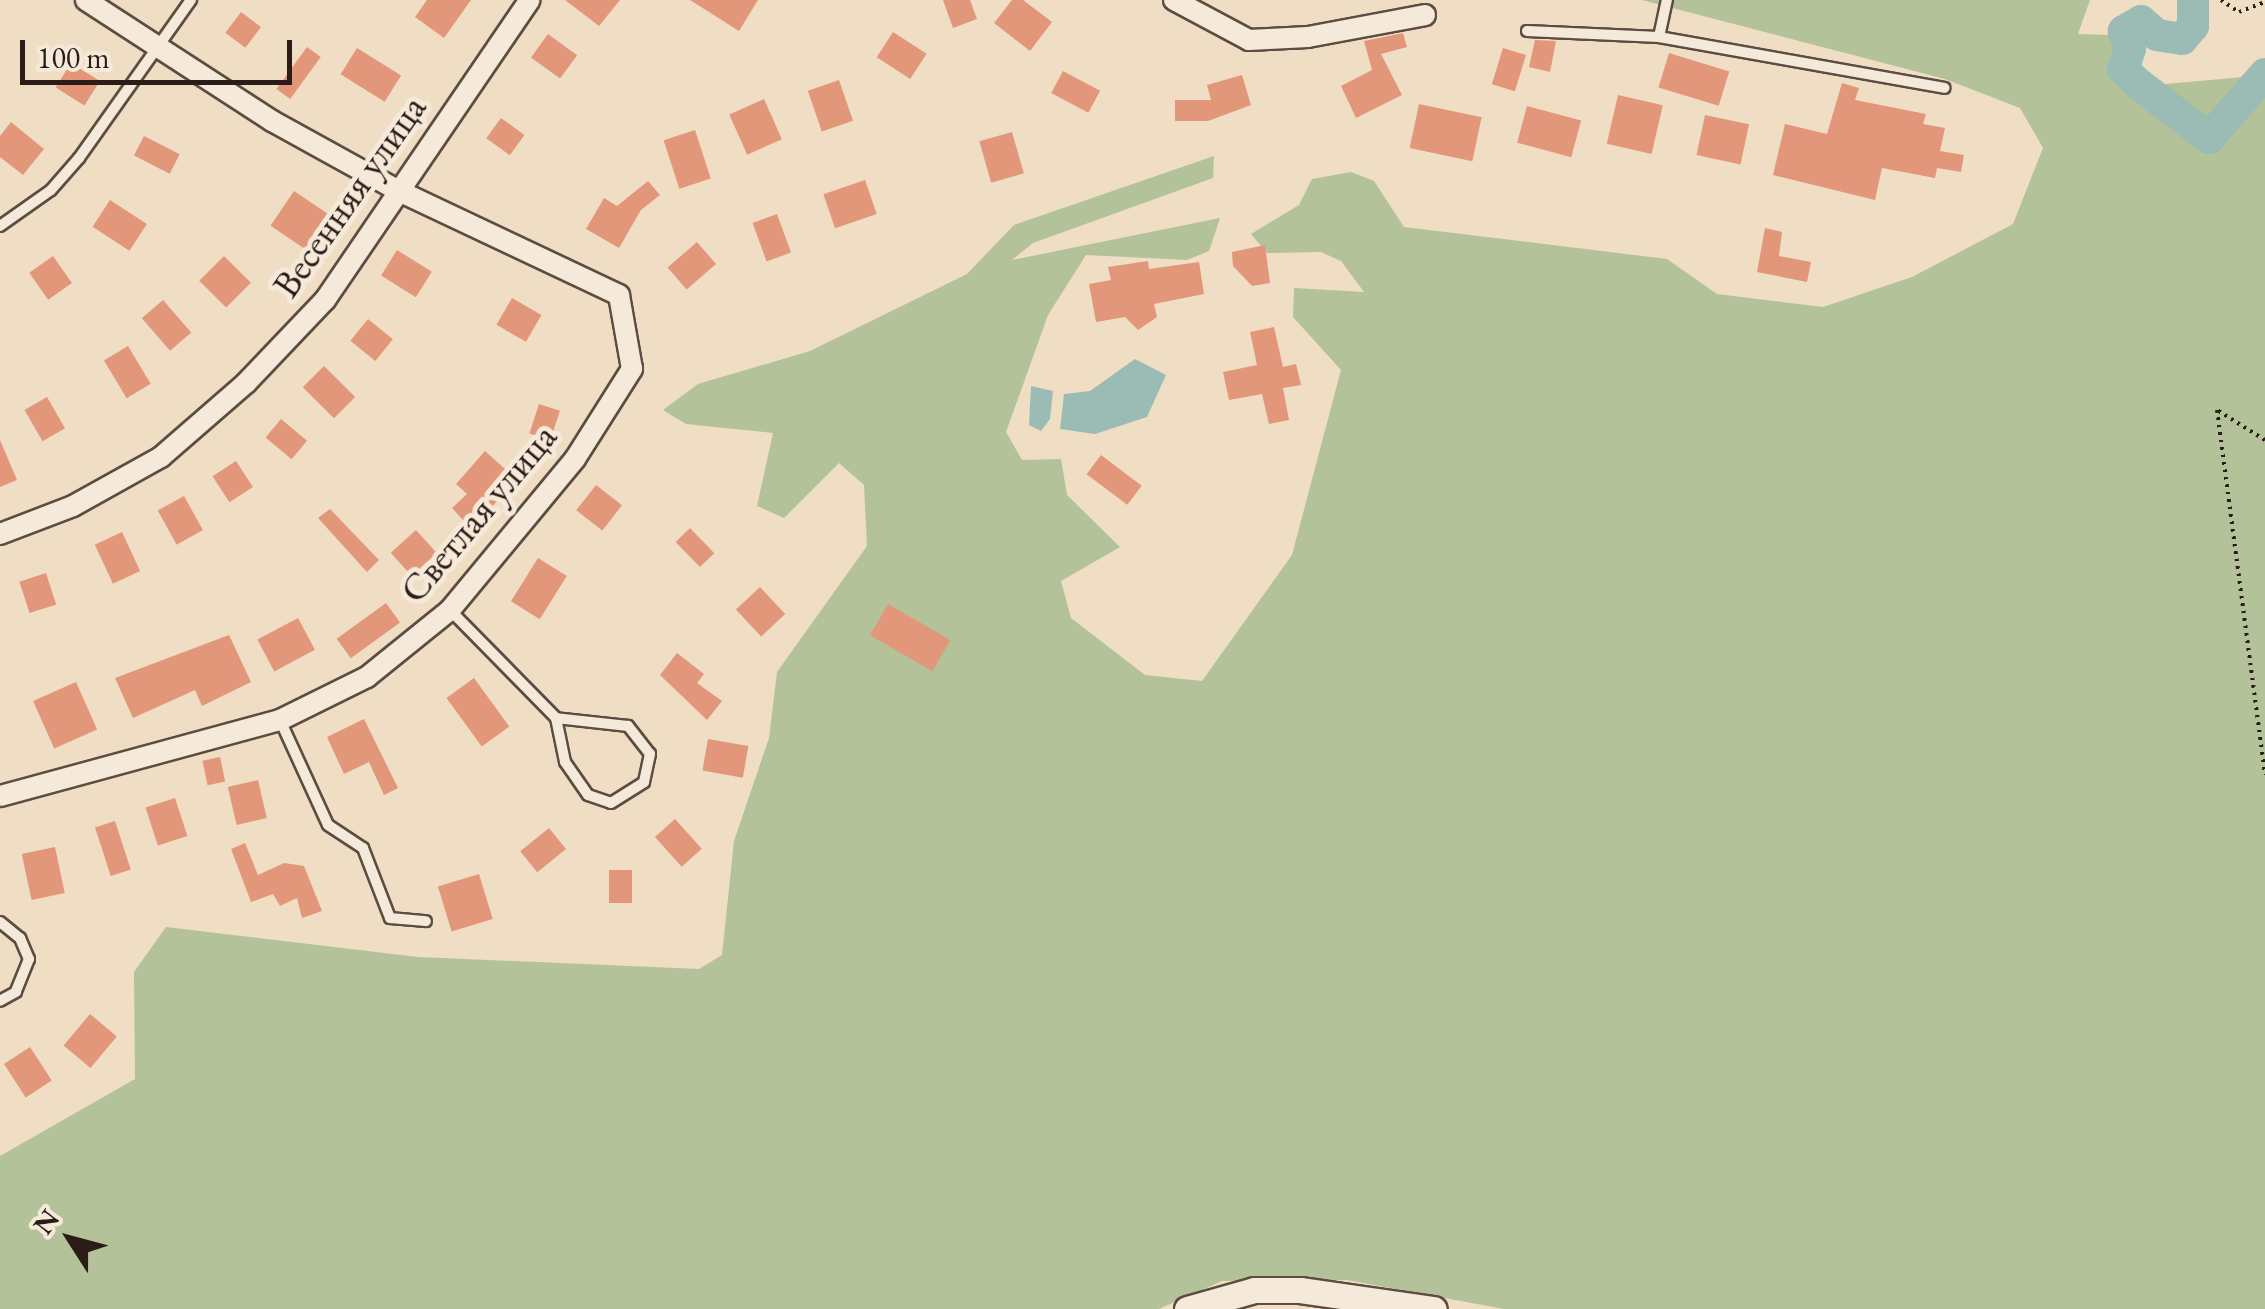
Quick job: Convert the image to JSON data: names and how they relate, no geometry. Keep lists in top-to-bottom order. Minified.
{"streets":{"street":["Весенняя улица","Светлая улица"]},"crossings":[["Весенняя улица","Светлая улица"]],"scale_bar":"100 m","north":"top left"}
